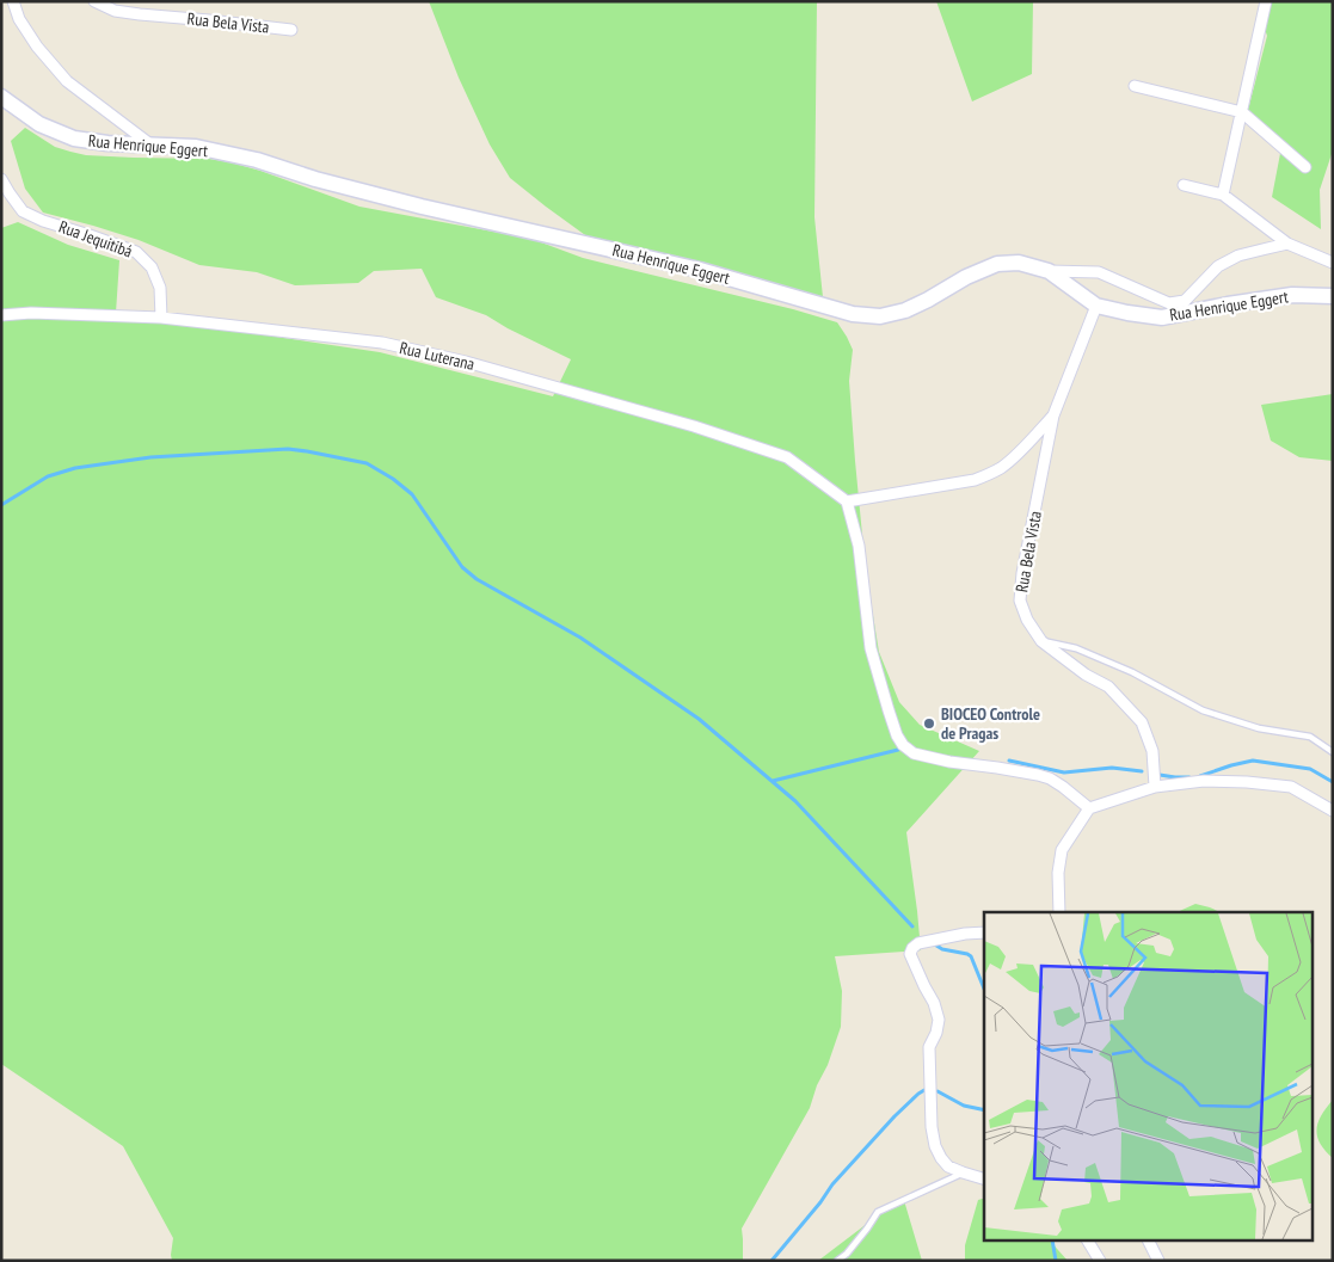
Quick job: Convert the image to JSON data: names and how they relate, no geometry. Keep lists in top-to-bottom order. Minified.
{"streets":{"street":["Rua Bela Vista","Rua Henrique Eggert","Rua Jequitibá","Rua Luterana"]},"crossings":[["Rua Bela Vista","Rua Henrique Eggert"],["Rua Jequitibá","Rua Luterana"]],"places":["BIOCEO Controle de Pragas"]}
